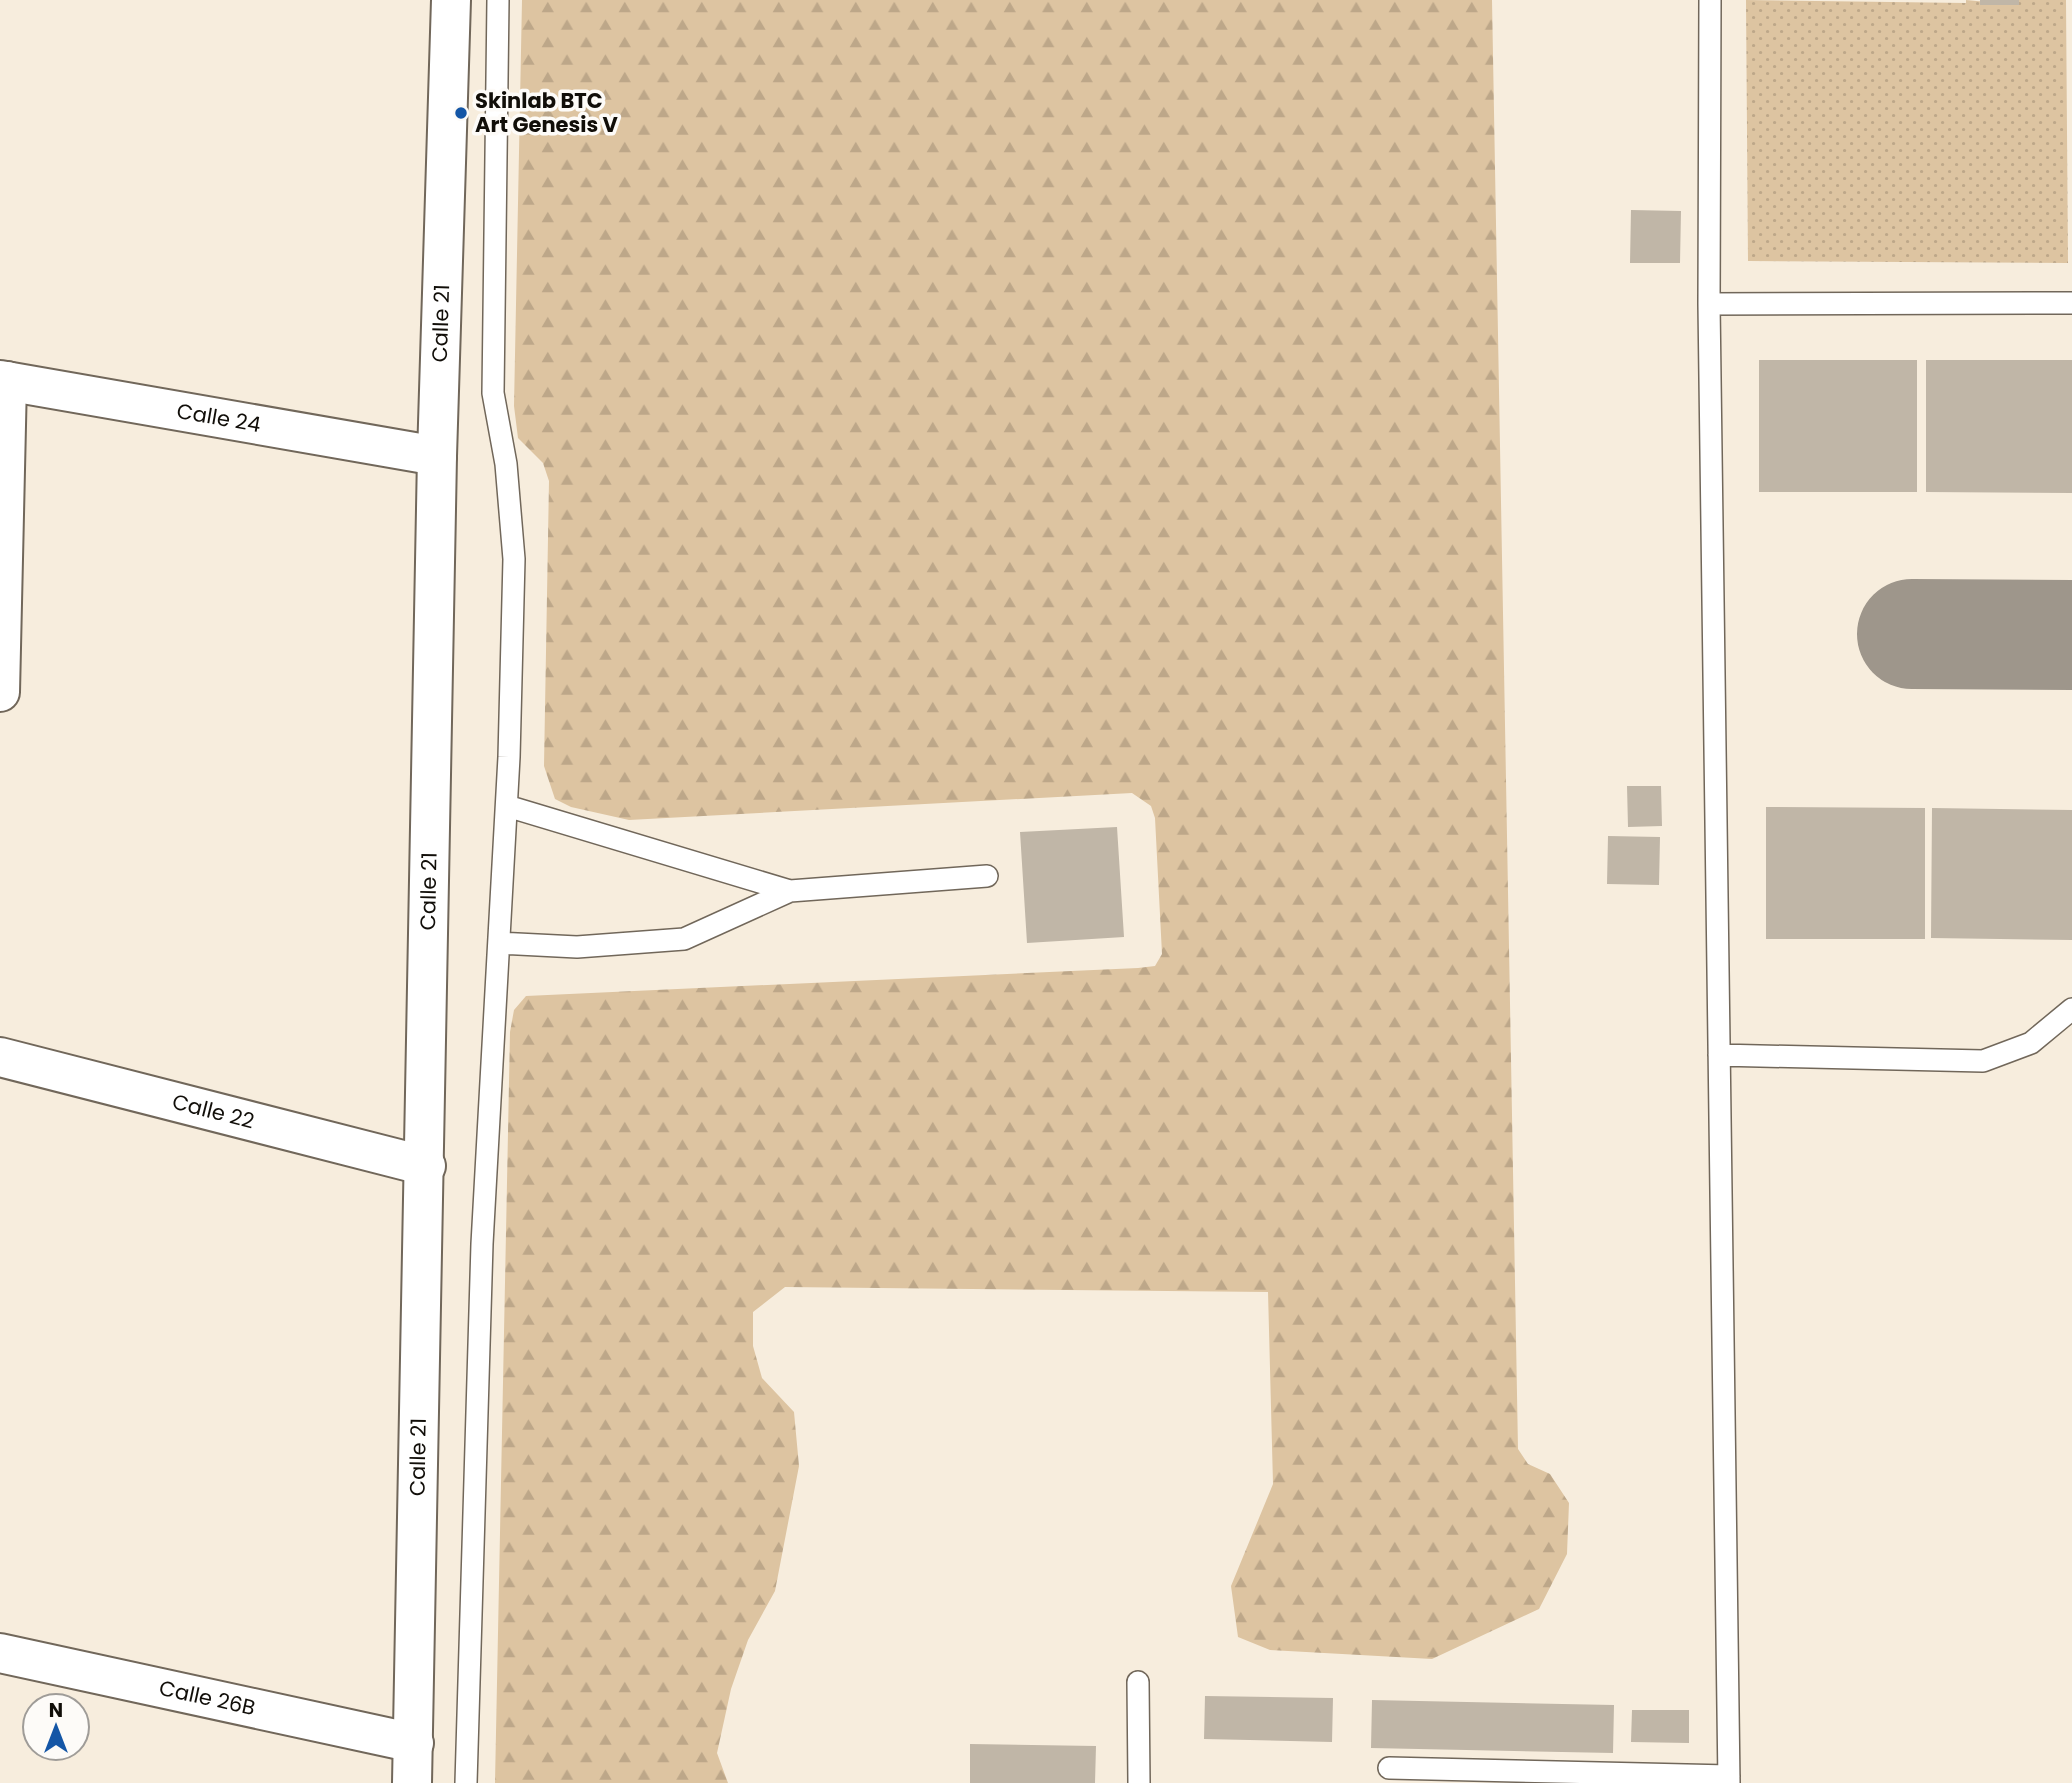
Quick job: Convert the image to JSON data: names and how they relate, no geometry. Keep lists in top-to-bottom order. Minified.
{"streets":{"street":["Calle 21","Calle 24","Calle 22","Calle 26B"]},"crossings":[["Calle 21","Calle 24"],["Calle 21","Calle 22"],["Calle 21","Calle 26B"]],"places":["Skinlab BTC Art Genesis V"],"north":"top"}
